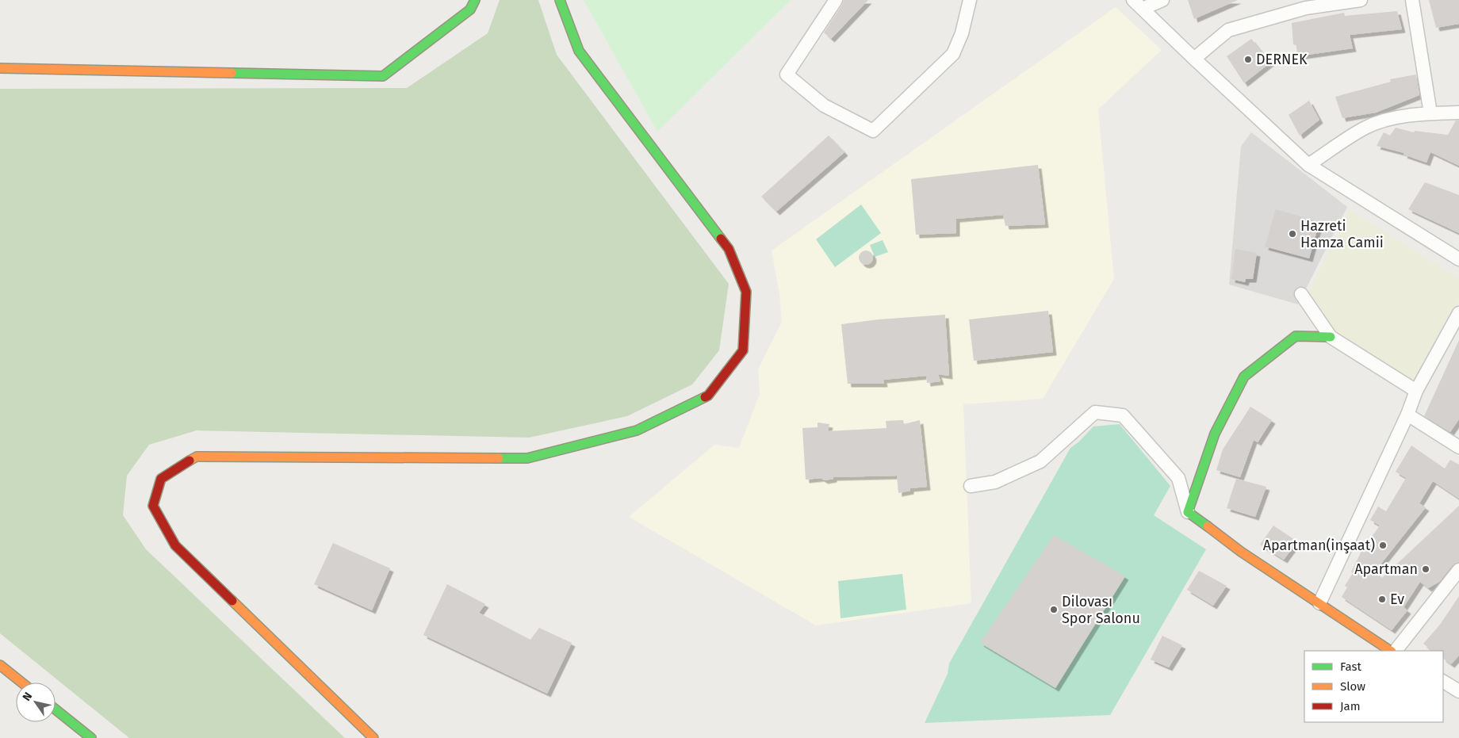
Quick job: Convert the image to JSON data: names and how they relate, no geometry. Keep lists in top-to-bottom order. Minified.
{"places":["DERNEK","Hazreti Hamza Camii","Apartman(inşaat)","Apartman","Ev","Dilovası Spor Salonu"],"legend":["Fast","Slow","Jam"],"north":"top left"}
